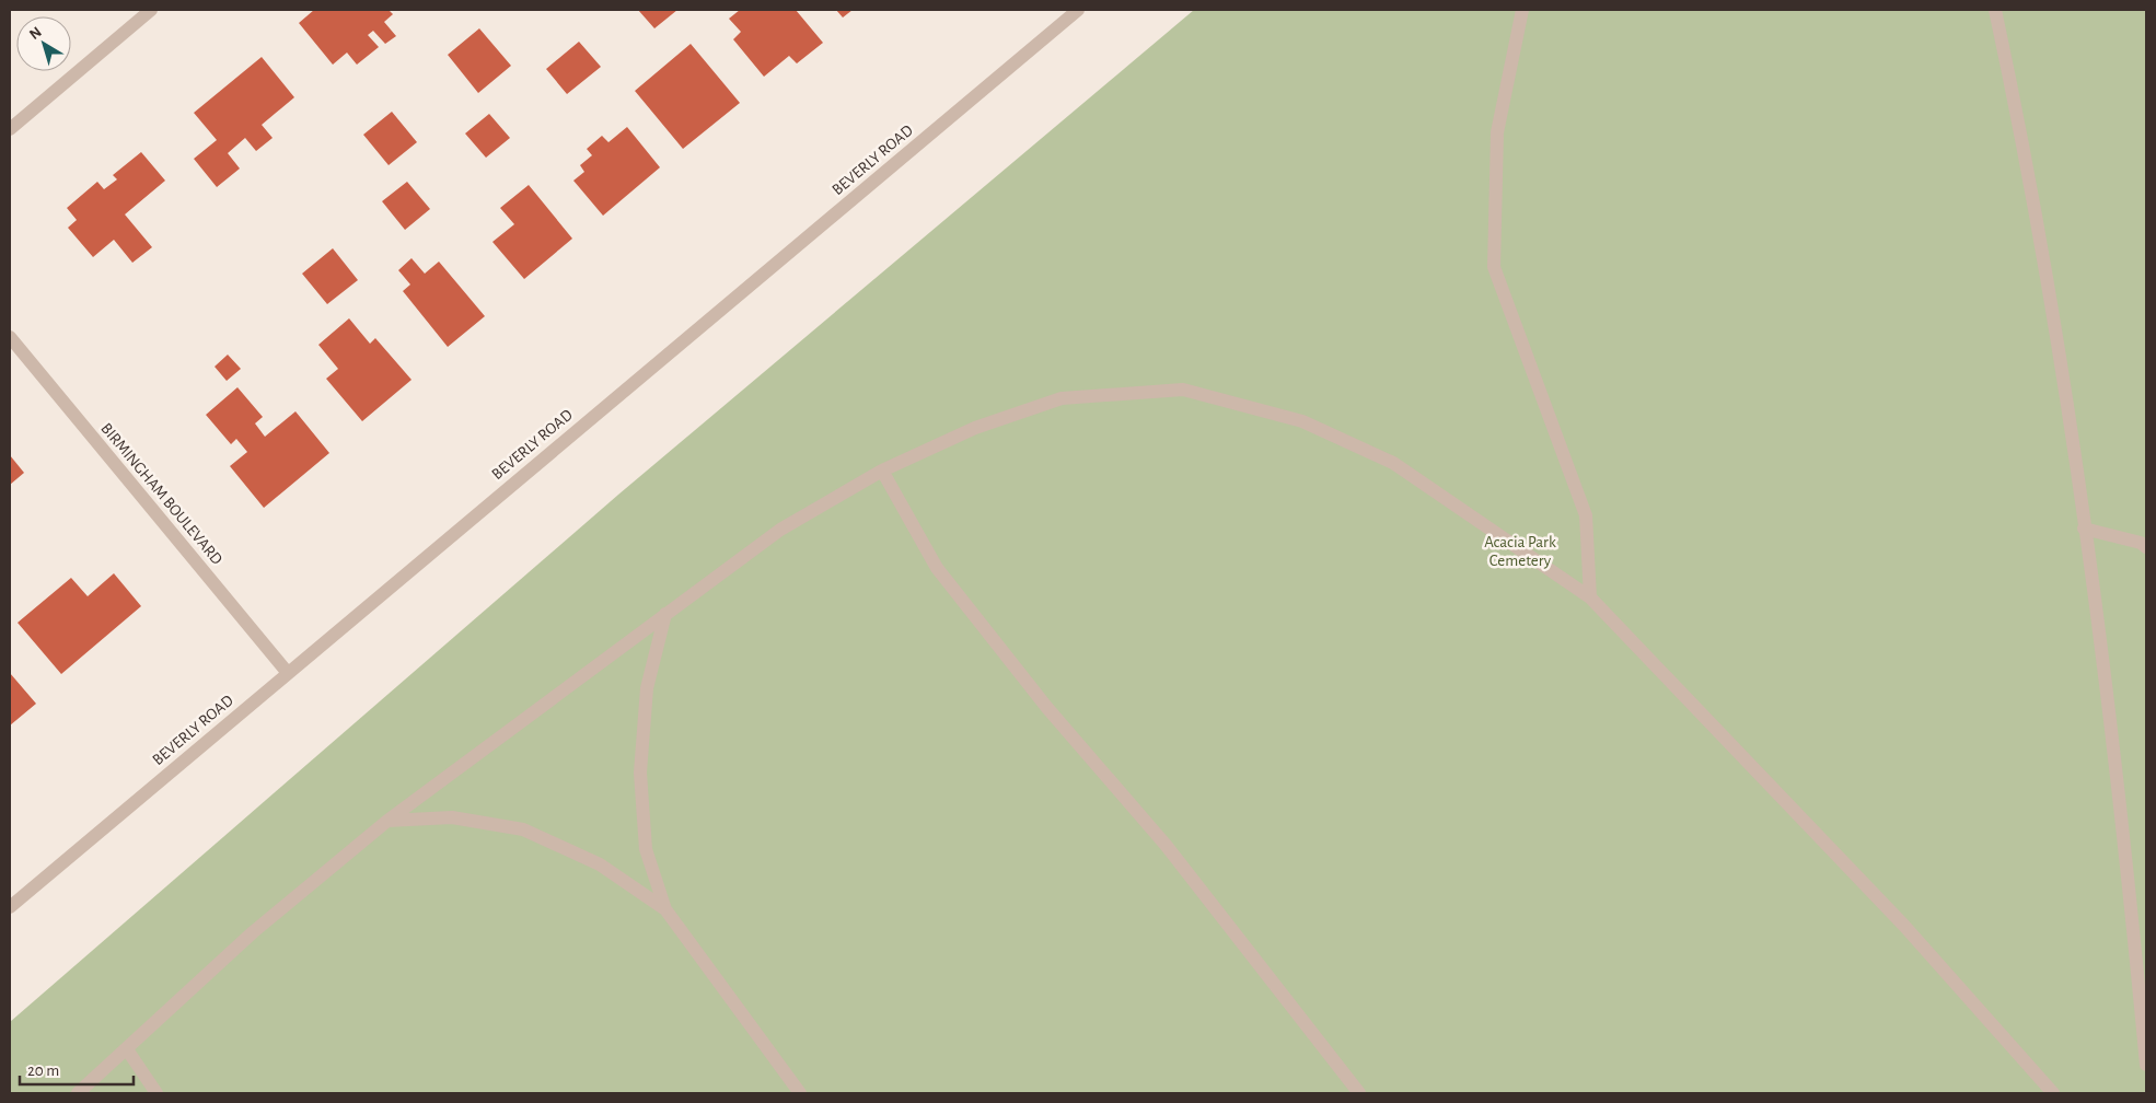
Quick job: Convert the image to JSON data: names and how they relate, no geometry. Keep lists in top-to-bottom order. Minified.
{"streets":{"street":["BEVERLY ROAD","BIRMINGHAM BOULEVARD"]},"crossings":[["BEVERLY ROAD","BIRMINGHAM BOULEVARD"]],"parks":["Acacia Park Cemetery"],"scale_bar":"20 m","north":"top left"}
